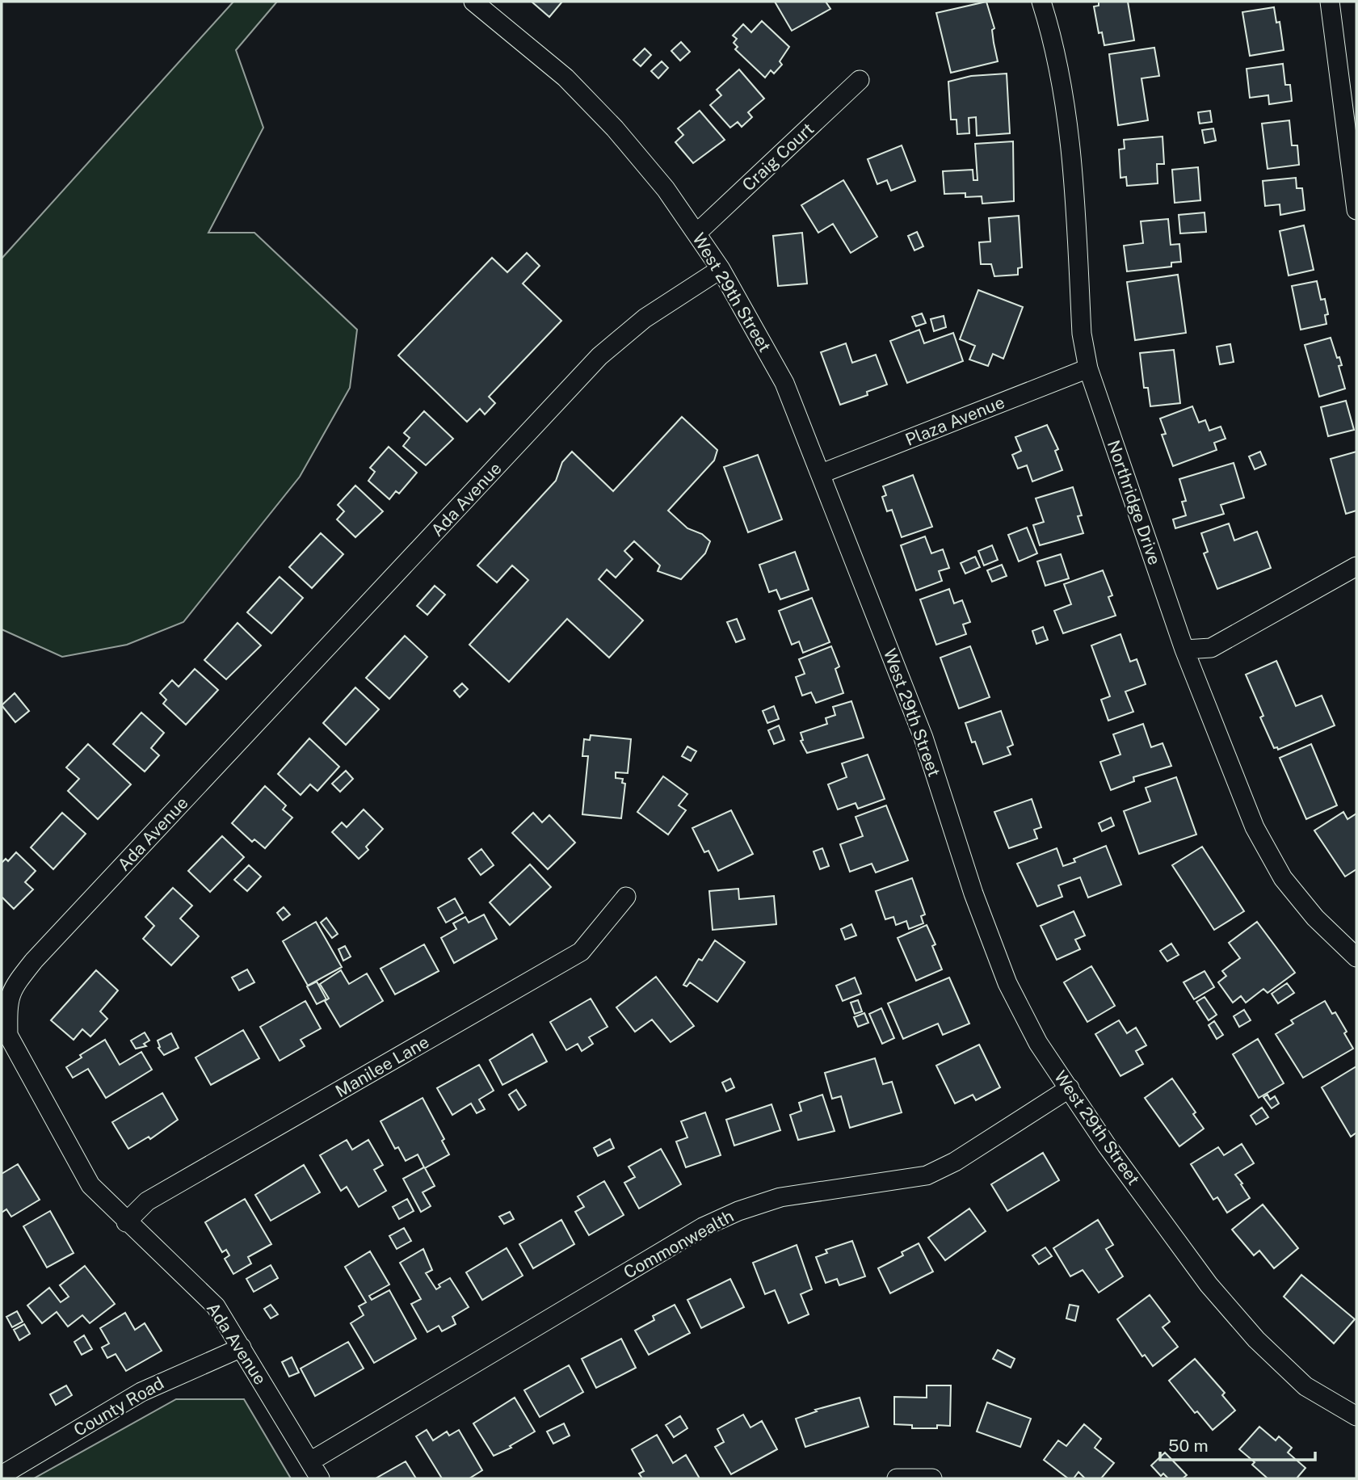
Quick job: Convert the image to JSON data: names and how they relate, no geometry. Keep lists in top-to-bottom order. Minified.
{"streets":{"street":["Craig Court","West 29th Street","Plaza Avenue","Ada Avenue","Northridge Drive","Manilee Lane","Commonwealth","County Road"]},"crossings":[["Craig Court","West 29th Street"],["West 29th Street","Plaza Avenue"],["West 29th Street","Ada Avenue"],["West 29th Street","Commonwealth"],["Plaza Avenue","Northridge Drive"],["Ada Avenue","Manilee Lane"],["Ada Avenue","Commonwealth"],["Ada Avenue","County Road"]],"scale_bar":"50 m"}
